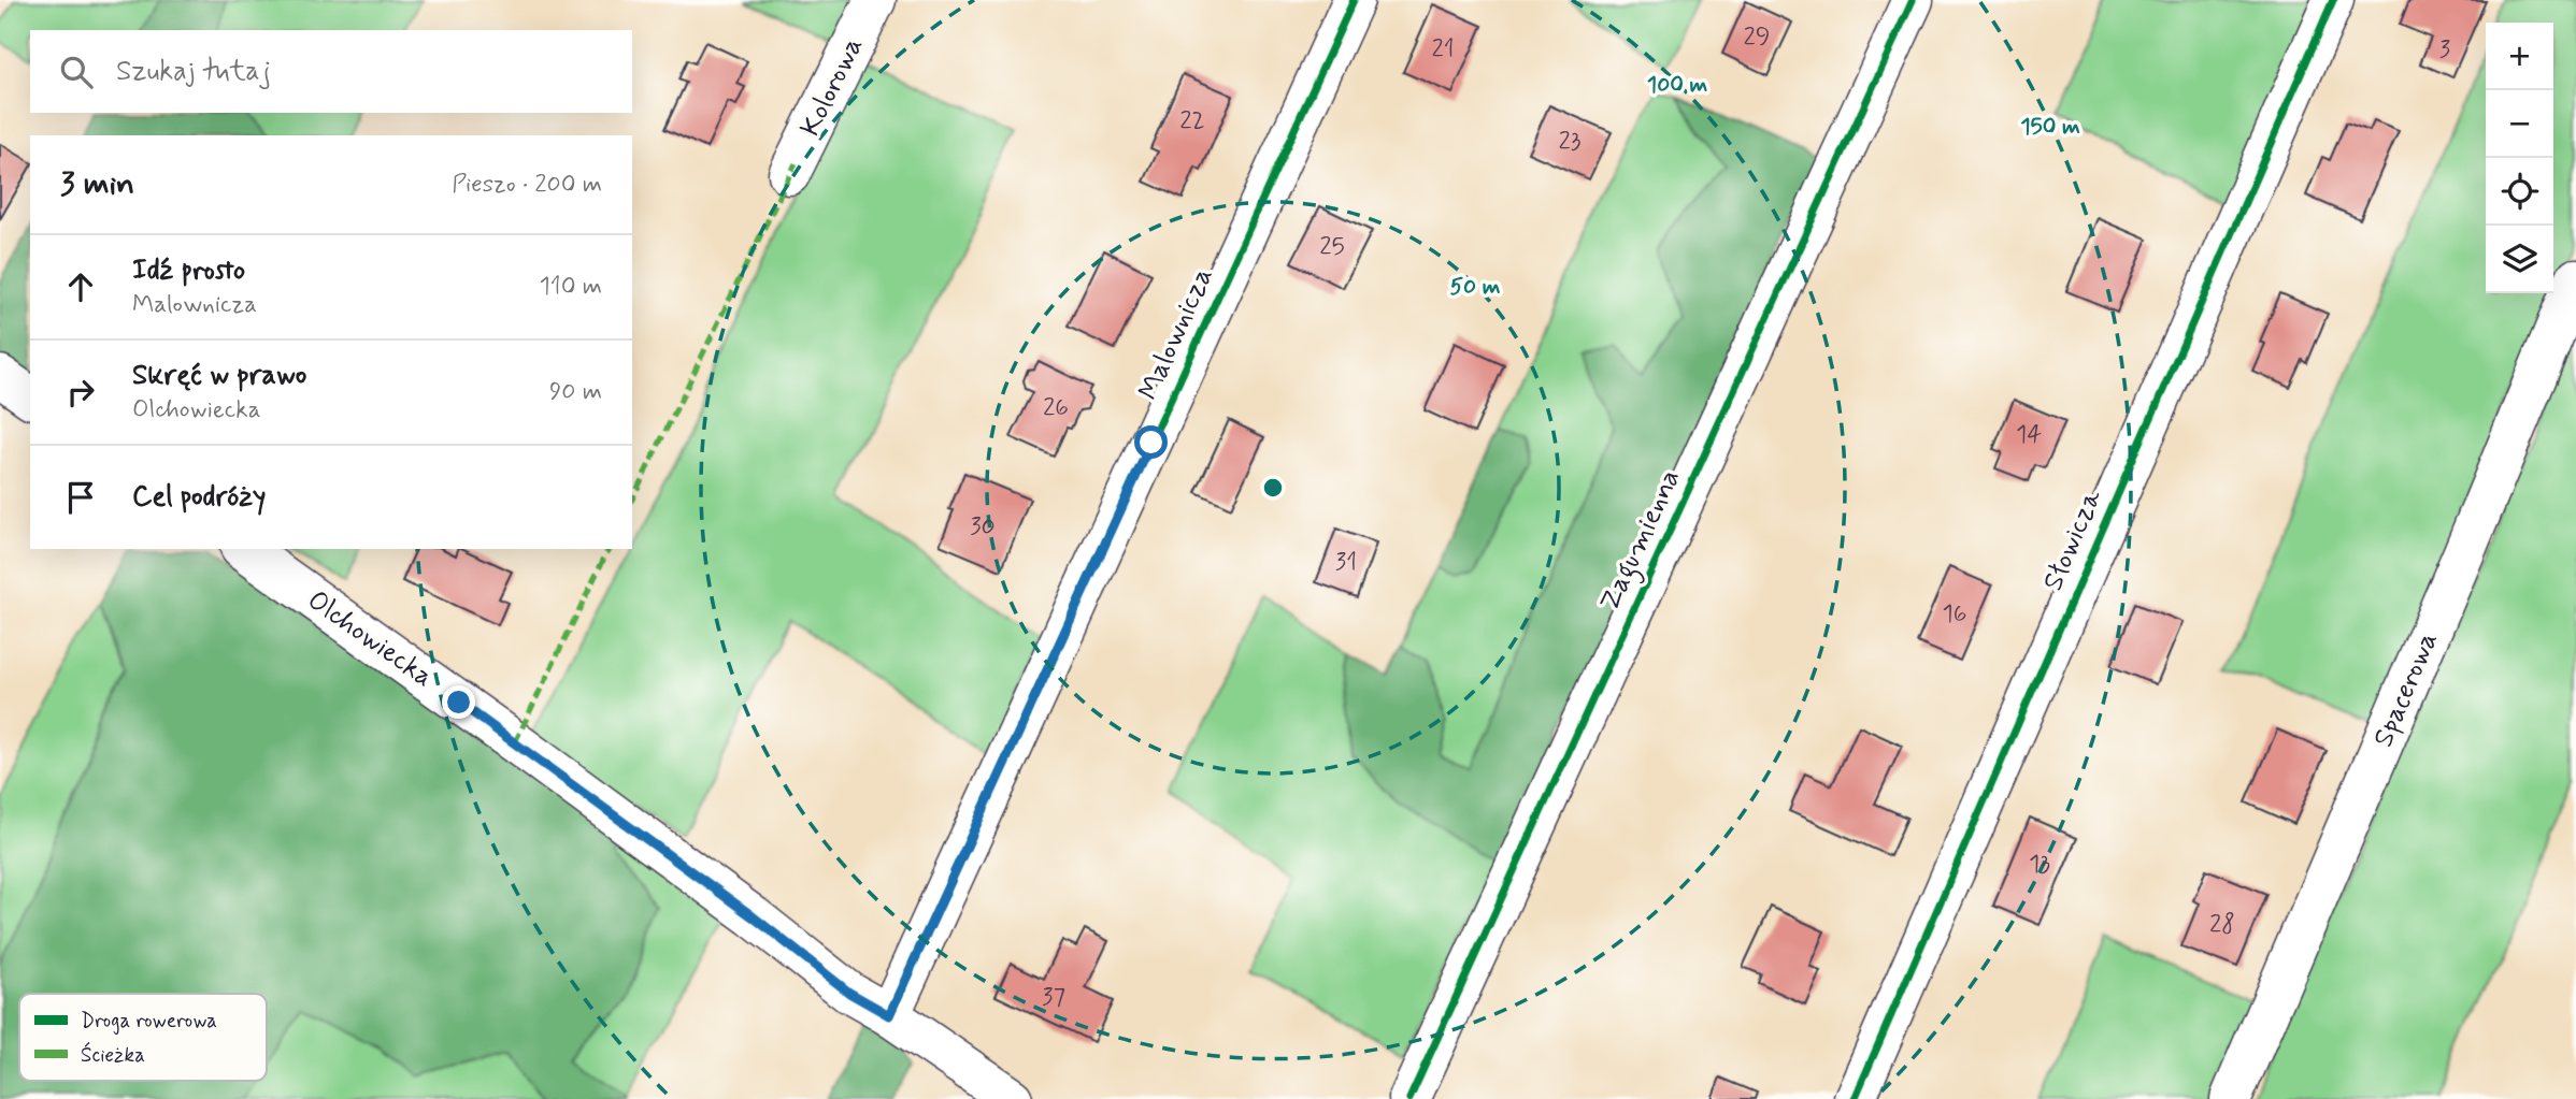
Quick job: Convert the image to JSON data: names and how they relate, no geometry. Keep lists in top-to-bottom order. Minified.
{"streets":{"street":["Kolorowa","Malownicza","Zagumienna","Słowicza","Olchowiecka","Spacerowa"]},"crossings":[["Malownicza","Olchowiecka"]],"house_numbers":["29","21","3","22","23","25","26","14","30","31","16","13","28","37"],"legend":["Droga rowerowa","Ścieżka"],"page":{"map_buttons":["+","−"],"search":"Szukaj tutaj","heading":["3 min","Pieszo · 200 m"],"list":[["Idź prosto","Malownicza","110 m"],["Skręć w prawo","Olchowiecka","90 m"],"Cel podróży"]},"rings":["100 m","150 m","50 m"]}
